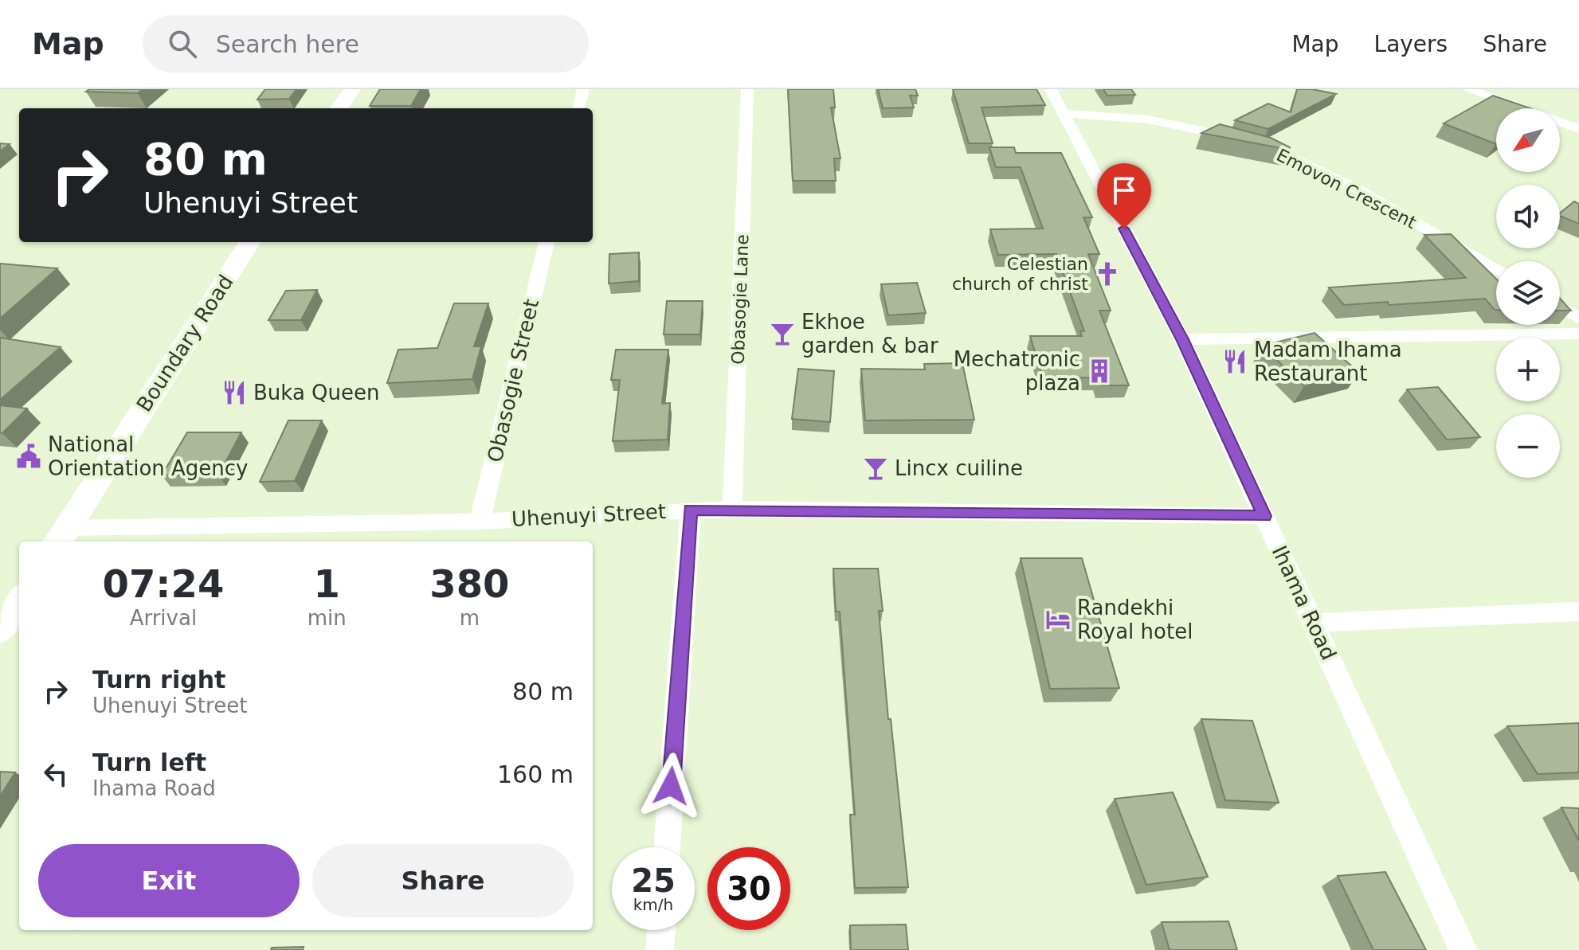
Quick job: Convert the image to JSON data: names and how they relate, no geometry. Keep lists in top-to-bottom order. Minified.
{"streets":{"street":["Emovon Crescent","Obasogie Lane","Boundary Road","Obasogie Street","Uhenuyi Street","Ihama Road"]},"crossings":[["Emovon Crescent","Ihama Road"],["Obasogie Lane","Uhenuyi Street"],["Boundary Road","Uhenuyi Street"],["Obasogie Street","Uhenuyi Street"],["Uhenuyi Street","Ihama Road"]],"places":{"church":["Celestian church of christ"],"bar":["Ekhoe garden & bar","Lincx cuiline"],"restaurant":["Madam Ihama Restaurant","Buka Queen"],"building":["Mechatronic plaza"],"public building":["National Orientation Agency"],"hotel":["Randekhi Royal hotel"]},"north":"bottom left","page":{"header":"Map","search":"Search here","nav":["Map","Layers","Share"],"map_buttons":["+","−"],"turn":["80 m","Uhenuyi Street"],"eta":["07:24","Arrival","1","min","380","m"],"list":[{"name":"Turn right","note":"Uhenuyi Street","value":"80 m"},{"name":"Turn left","note":"Ihama Road","value":"160 m"}],"buttons":["Exit","Share"],"speed":"25 km/h","limit":"30"}}
